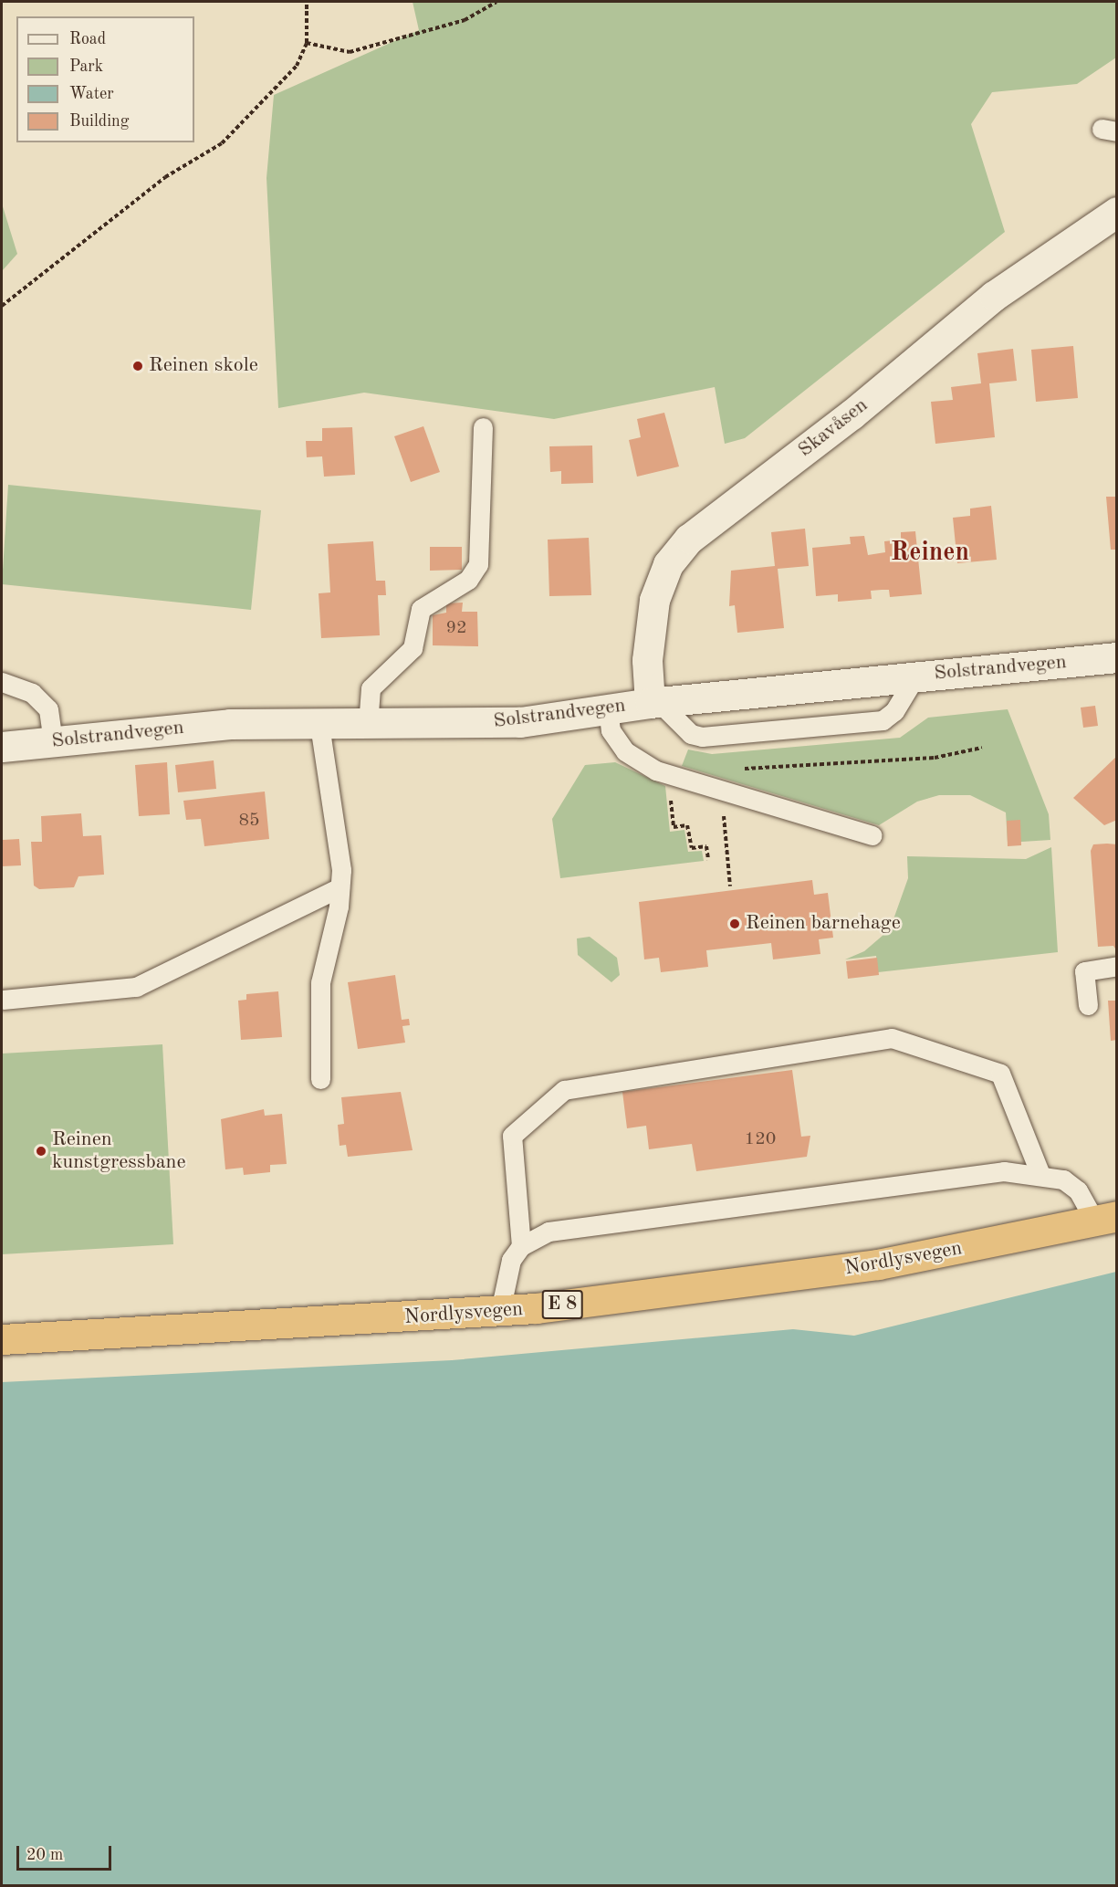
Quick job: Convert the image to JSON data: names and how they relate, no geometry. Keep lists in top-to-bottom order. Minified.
{"streets":{"highway":["Nordlysvegen","E 8"],"street":["Skavåsen","Solstrandvegen"]},"crossings":[["Skavåsen","Solstrandvegen"]],"districts":["Reinen"],"places":["Reinen skole","Reinen barnehage","Reinen kunstgressbane"],"house_numbers":["92","85","120"],"legend":["Road","Park","Water","Building"],"scale_bar":"20 m"}
